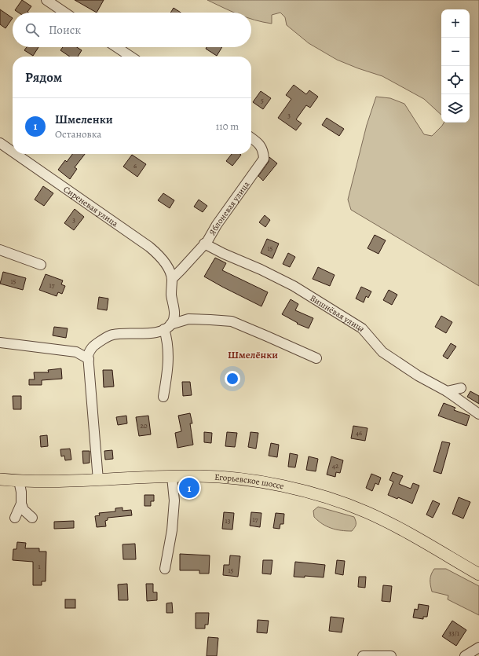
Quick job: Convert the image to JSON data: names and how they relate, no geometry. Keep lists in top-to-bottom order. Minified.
{"streets":{"main road":["Егорьевское шоссе"],"street":["Сиреневая улица","Яблоневая улица","Вишнёвая улица"]},"crossings":[["Сиреневая улица","Яблоневая улица"],["Яблоневая улица","Вишнёвая улица"]],"districts":["Шмелёнки"],"house_numbers":["5","3","6","3","15","15","17","20","46","42","17","13","1","15","33/1"],"page":{"map_buttons":["+","−"],"search":"Поиск","heading":"Рядом","list":[{"mark":"1","name":"Шмеленки","note":"Остановка","value":"110 m"}],"pins":"1"}}
